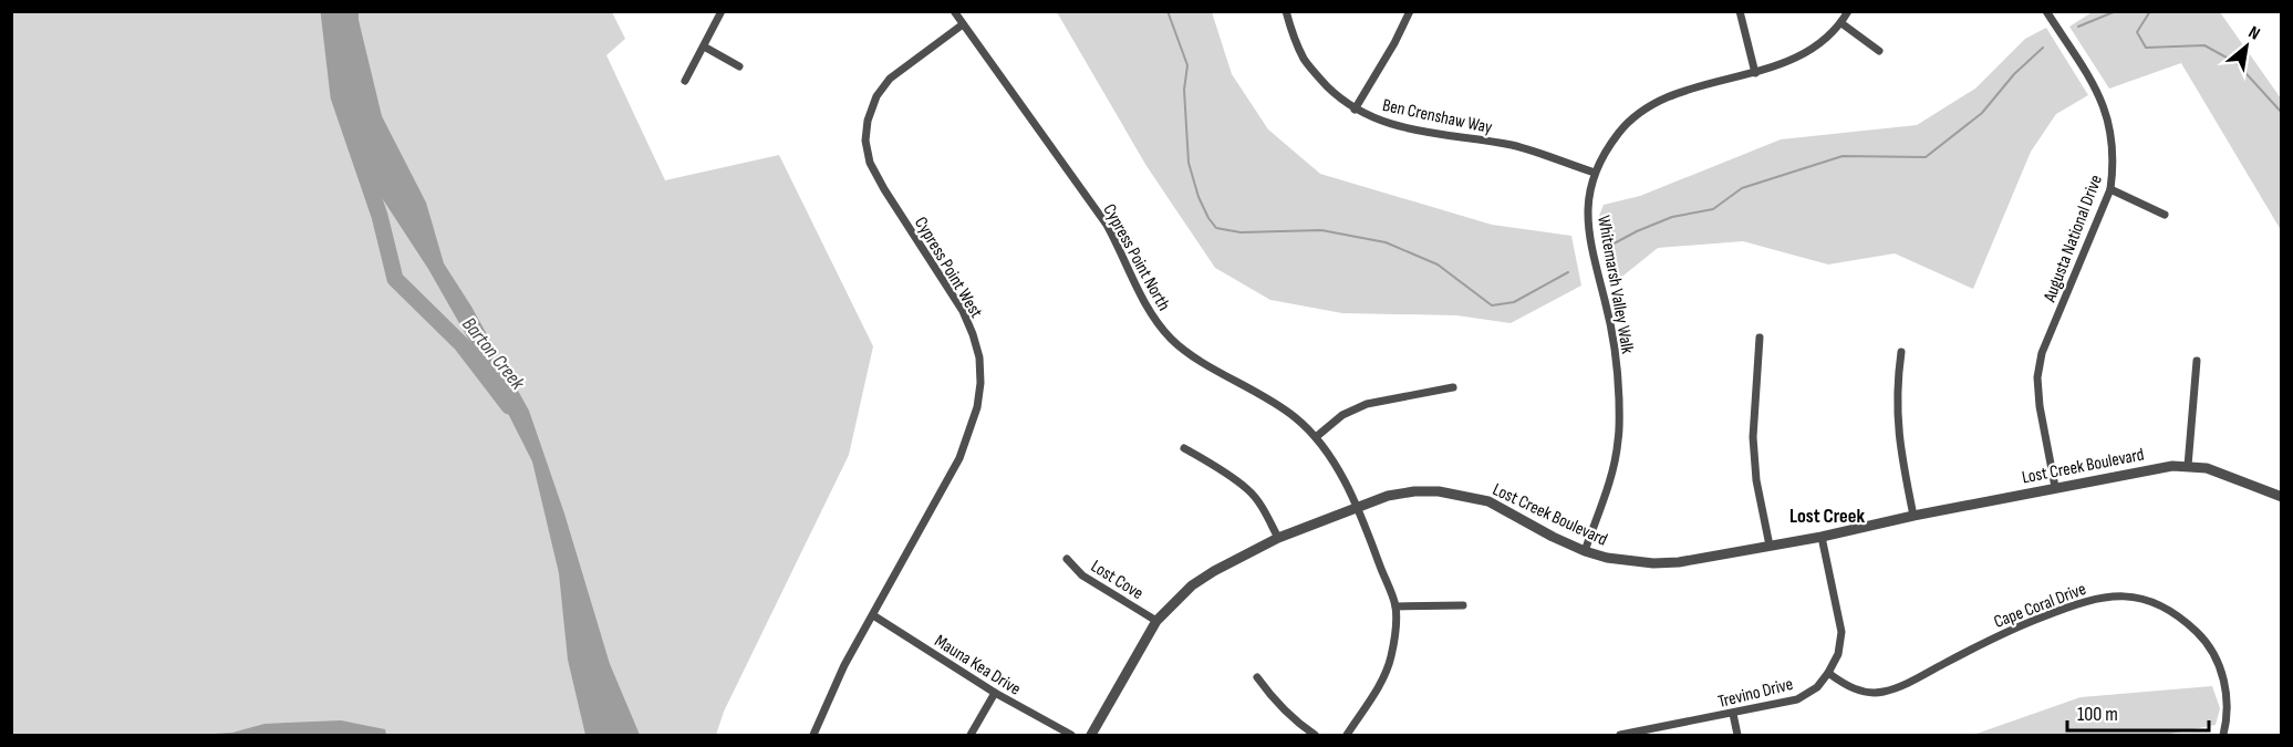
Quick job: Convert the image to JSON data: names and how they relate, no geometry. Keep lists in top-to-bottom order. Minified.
{"streets":{"street":["Ben Crenshaw Way","Augusta National Drive","Cypress Point North","Cypress Point West","Whitemarsh Valley Walk","Lost Creek Boulevard","Lost Cove","Cape Coral Drive","Mauna Kea Drive","Trevino Drive"]},"crossings":[["Ben Crenshaw Way","Whitemarsh Valley Walk"],["Augusta National Drive","Lost Creek Boulevard"],["Cypress Point North","Cypress Point West"],["Cypress Point North","Lost Creek Boulevard"],["Cypress Point West","Mauna Kea Drive"],["Whitemarsh Valley Walk","Lost Creek Boulevard"],["Lost Creek Boulevard","Lost Cove"],["Lost Creek Boulevard","Trevino Drive"],["Cape Coral Drive","Trevino Drive"]],"districts":["Lost Creek"],"water":["Barton Creek"],"scale_bar":"100 m","north":"top right"}
